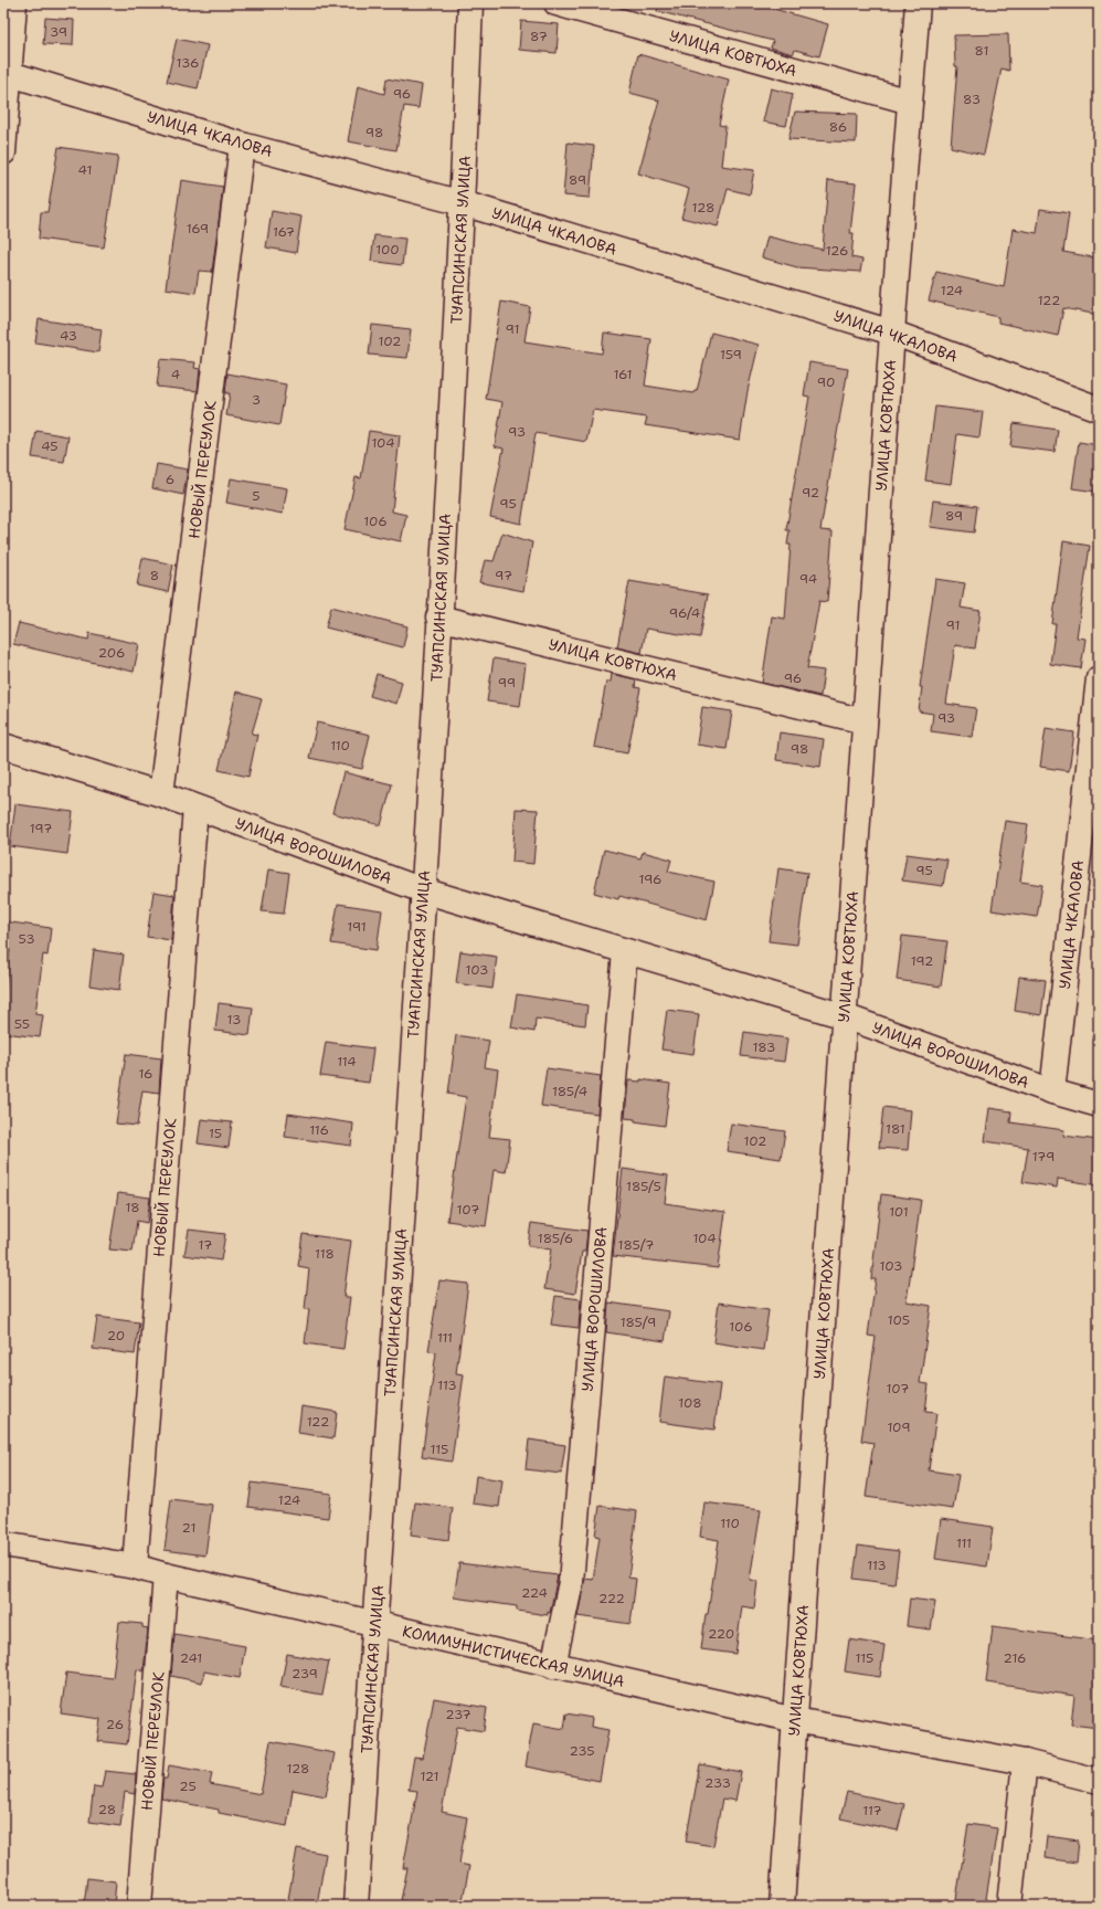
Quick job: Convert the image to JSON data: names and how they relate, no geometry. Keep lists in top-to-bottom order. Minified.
{"streets":{"street":["УЛИЦА КОВТЮХА","УЛИЦА ЧКАЛОВА","ТУАПСИНСКАЯ УЛИЦА","НОВЫЙ ПЕРЕУЛОК","УЛИЦА ВОРОШИЛОВА","КОММУНИСТИЧЕСКАЯ УЛИЦА"]},"crossings":[["УЛИЦА КОВТЮХА","УЛИЦА ЧКАЛОВА"],["УЛИЦА КОВТЮХА","ТУАПСИНСКАЯ УЛИЦА"],["УЛИЦА КОВТЮХА","УЛИЦА ВОРОШИЛОВА"],["УЛИЦА КОВТЮХА","КОММУНИСТИЧЕСКАЯ УЛИЦА"],["УЛИЦА ЧКАЛОВА","ТУАПСИНСКАЯ УЛИЦА"],["УЛИЦА ЧКАЛОВА","НОВЫЙ ПЕРЕУЛОК"],["УЛИЦА ЧКАЛОВА","УЛИЦА ВОРОШИЛОВА"],["ТУАПСИНСКАЯ УЛИЦА","УЛИЦА ВОРОШИЛОВА"],["ТУАПСИНСКАЯ УЛИЦА","КОММУНИСТИЧЕСКАЯ УЛИЦА"],["НОВЫЙ ПЕРЕУЛОК","УЛИЦА ВОРОШИЛОВА"],["НОВЫЙ ПЕРЕУЛОК","КОММУНИСТИЧЕСКАЯ УЛИЦА"],["УЛИЦА ВОРОШИЛОВА","КОММУНИСТИЧЕСКАЯ УЛИЦА"]],"house_numbers":["39","87","81","136","96","83","86","98","41","89","128","169","167","100","126","124","122","91","43","102","159","4","161","90","3","93","104","45","6","92","5","95","89","106","8","97","94","96/4","91","206","96","99","93","110","98","197","95","196","191","53","192","103","13","55","183","114","16","185/4","181","116","15","102","179","185/5","18","107","101","185/6","104","17","185/7","118","103","105","185/9","106","20","111","113","107","108","122","109","115","124","110","21","111","113","224","222","220","241","115","216","239","237","26","235","128","121","233","25","28","117"]}
